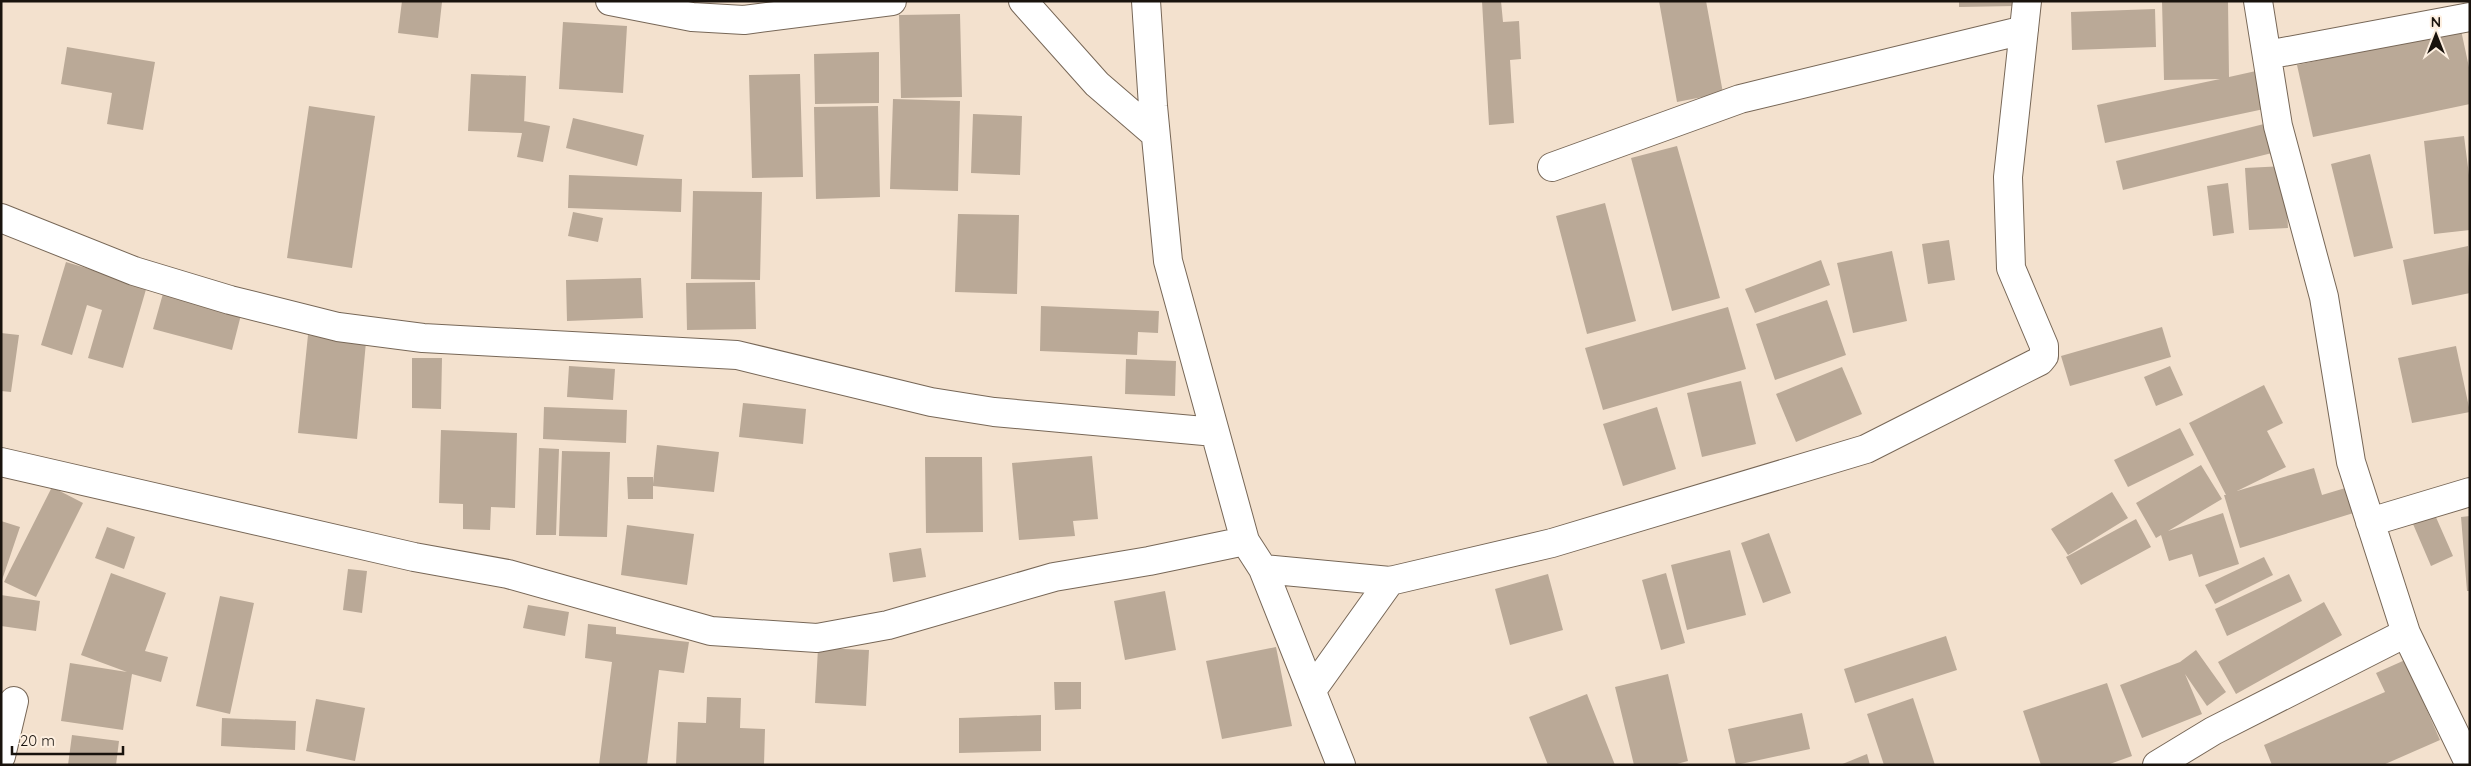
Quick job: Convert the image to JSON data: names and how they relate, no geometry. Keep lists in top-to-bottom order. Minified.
{"scale_bar":"20 m","north":"top"}
